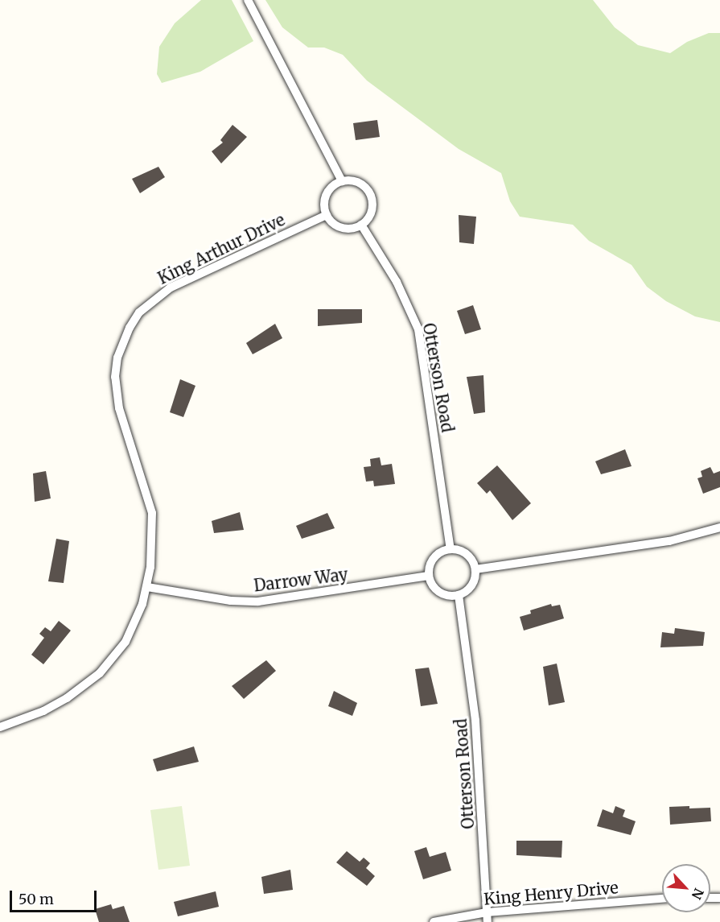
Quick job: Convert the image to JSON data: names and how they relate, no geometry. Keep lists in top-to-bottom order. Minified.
{"streets":{"street":["King Arthur Drive","Otterson Road","Darrow Way","King Henry Drive"]},"crossings":[["King Arthur Drive","Otterson Road"],["King Arthur Drive","Darrow Way"],["Otterson Road","Darrow Way"],["Otterson Road","King Henry Drive"]],"scale_bar":"50 m","north":"bottom right"}
